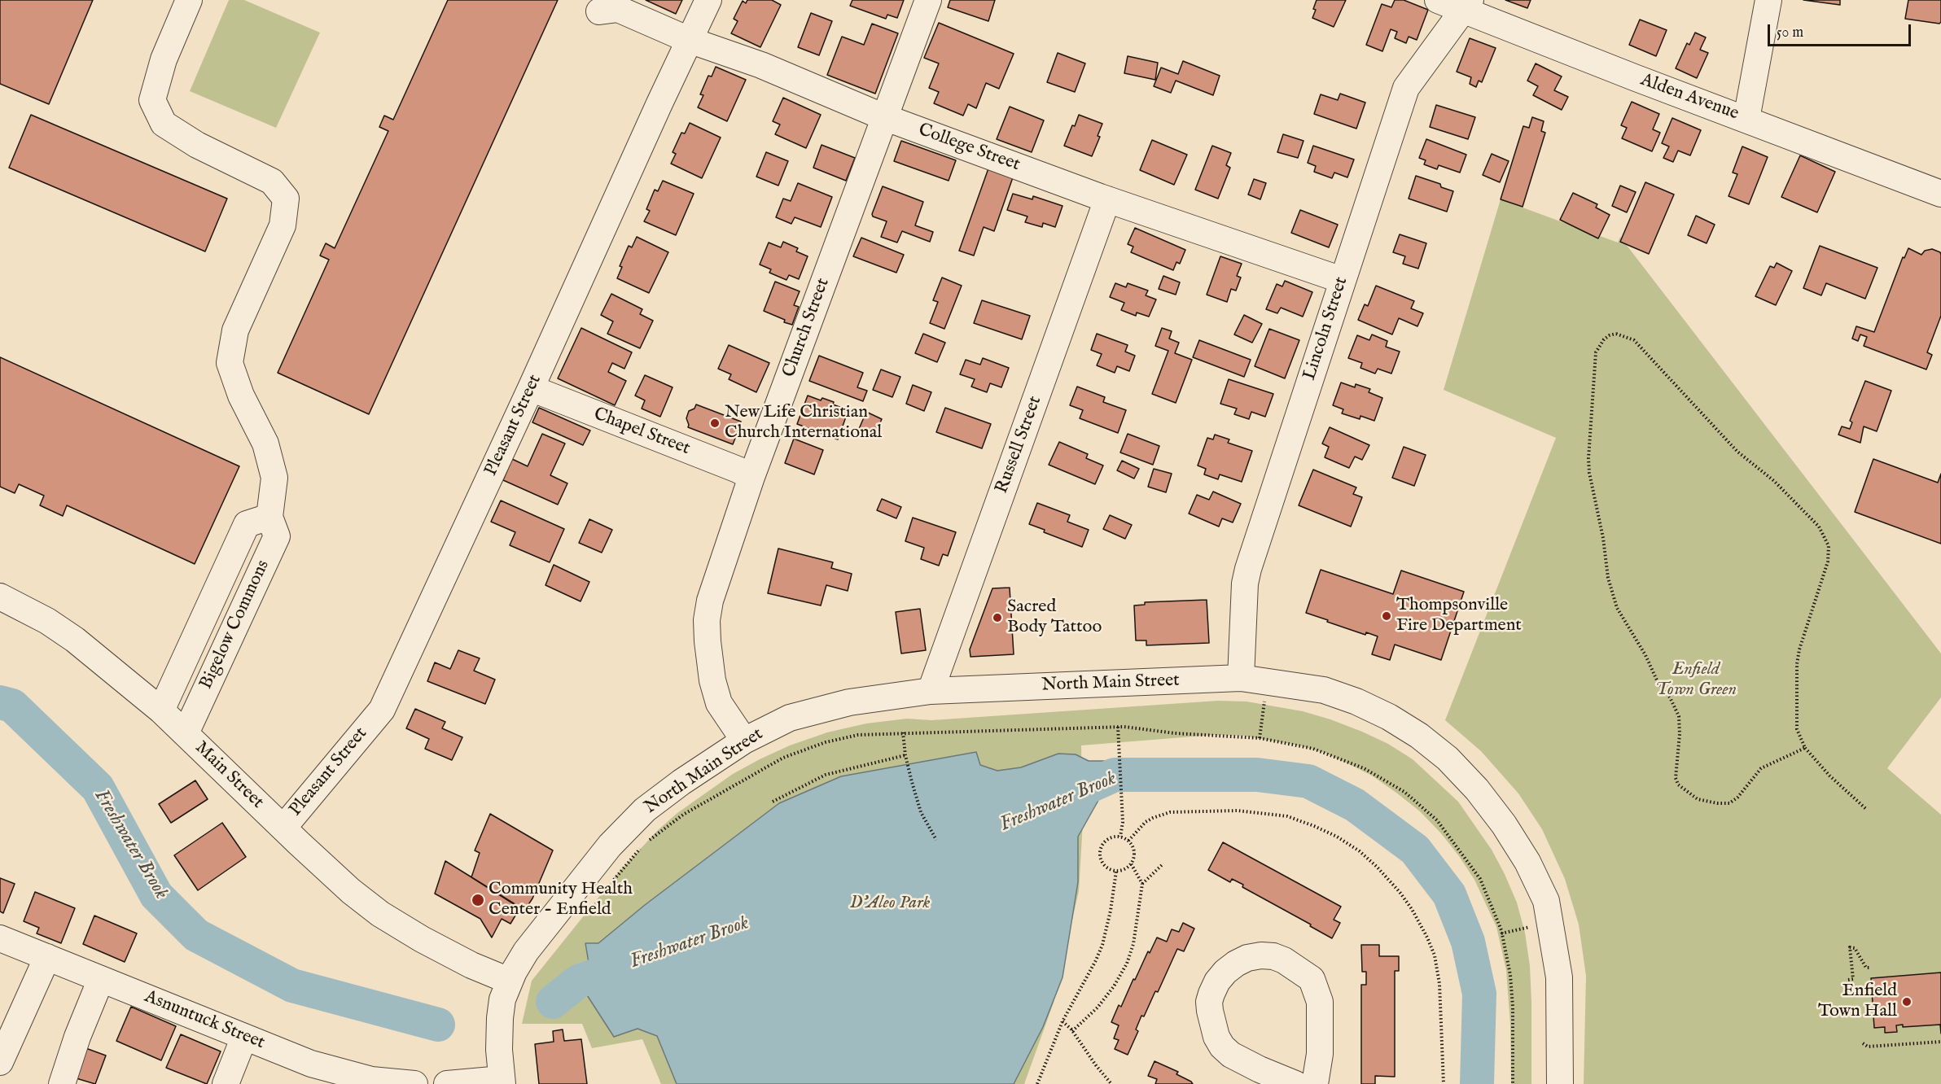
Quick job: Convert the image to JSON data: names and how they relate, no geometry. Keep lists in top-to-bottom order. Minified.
{"streets":{"street":["Alden Avenue","College Street","Church Street","Lincoln Street","Pleasant Street","Chapel Street","Russell Street","Bigelow Commons","North Main Street","Main Street","Asnuntuck Street"]},"crossings":[["Alden Avenue","Lincoln Street"],["College Street","Church Street"],["College Street","Lincoln Street"],["College Street","Pleasant Street"],["College Street","Russell Street"],["Church Street","Chapel Street"],["Church Street","North Main Street"],["Lincoln Street","North Main Street"],["Pleasant Street","Chapel Street"],["Pleasant Street","Main Street"],["Russell Street","North Main Street"],["Bigelow Commons","Main Street"],["North Main Street","Main Street"]],"water":["Freshwater Brook"],"parks":["Enfield Town Green","D'Aleo Park"],"places":["New Life Christian Church International","Thompsonville Fire Department","Sacred Body Tattoo","Community Health Center - Enfield","Enfield Town Hall"],"scale_bar":"50 m"}
